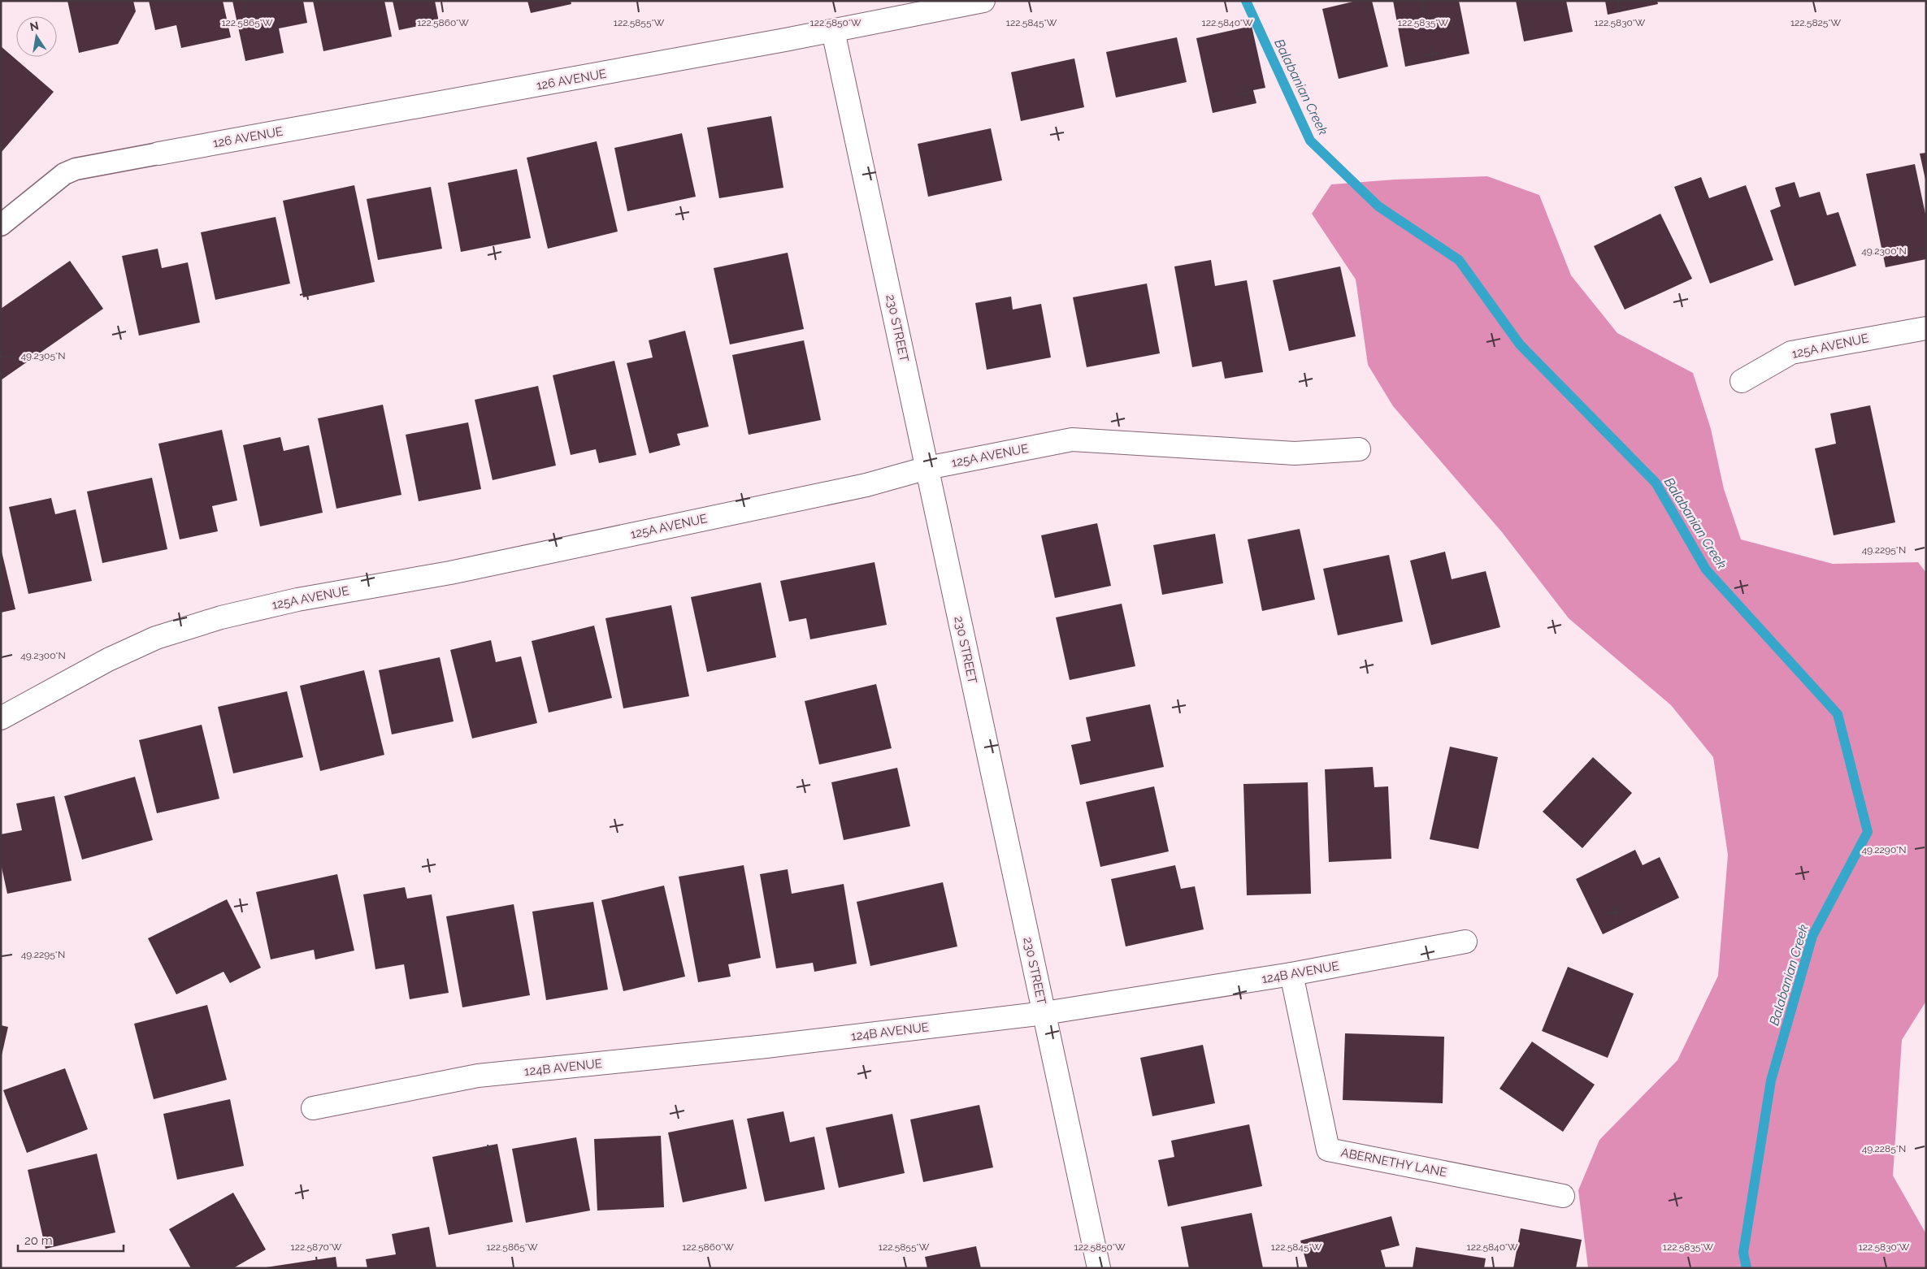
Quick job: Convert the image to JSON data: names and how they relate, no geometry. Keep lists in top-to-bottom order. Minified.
{"streets":{"street":["126 AVENUE","230 STREET","125A AVENUE","124B AVENUE","ABERNETHY LANE"]},"crossings":[["126 AVENUE","230 STREET"],["230 STREET","125A AVENUE"],["230 STREET","124B AVENUE"],["124B AVENUE","ABERNETHY LANE"]],"water":["Balabanian Creek"],"scale_bar":"20 m","north":"top","coordinates":["122.5865°W","122.5860°W","122.5855°W","122.5850°W","122.5845°W","122.5840°W","122.5835°W","122.5830°W","122.5825°W","49.2300°N","49.2305°N","49.2295°N","49.2290°N","49.2285°N","122.5870°W"]}
